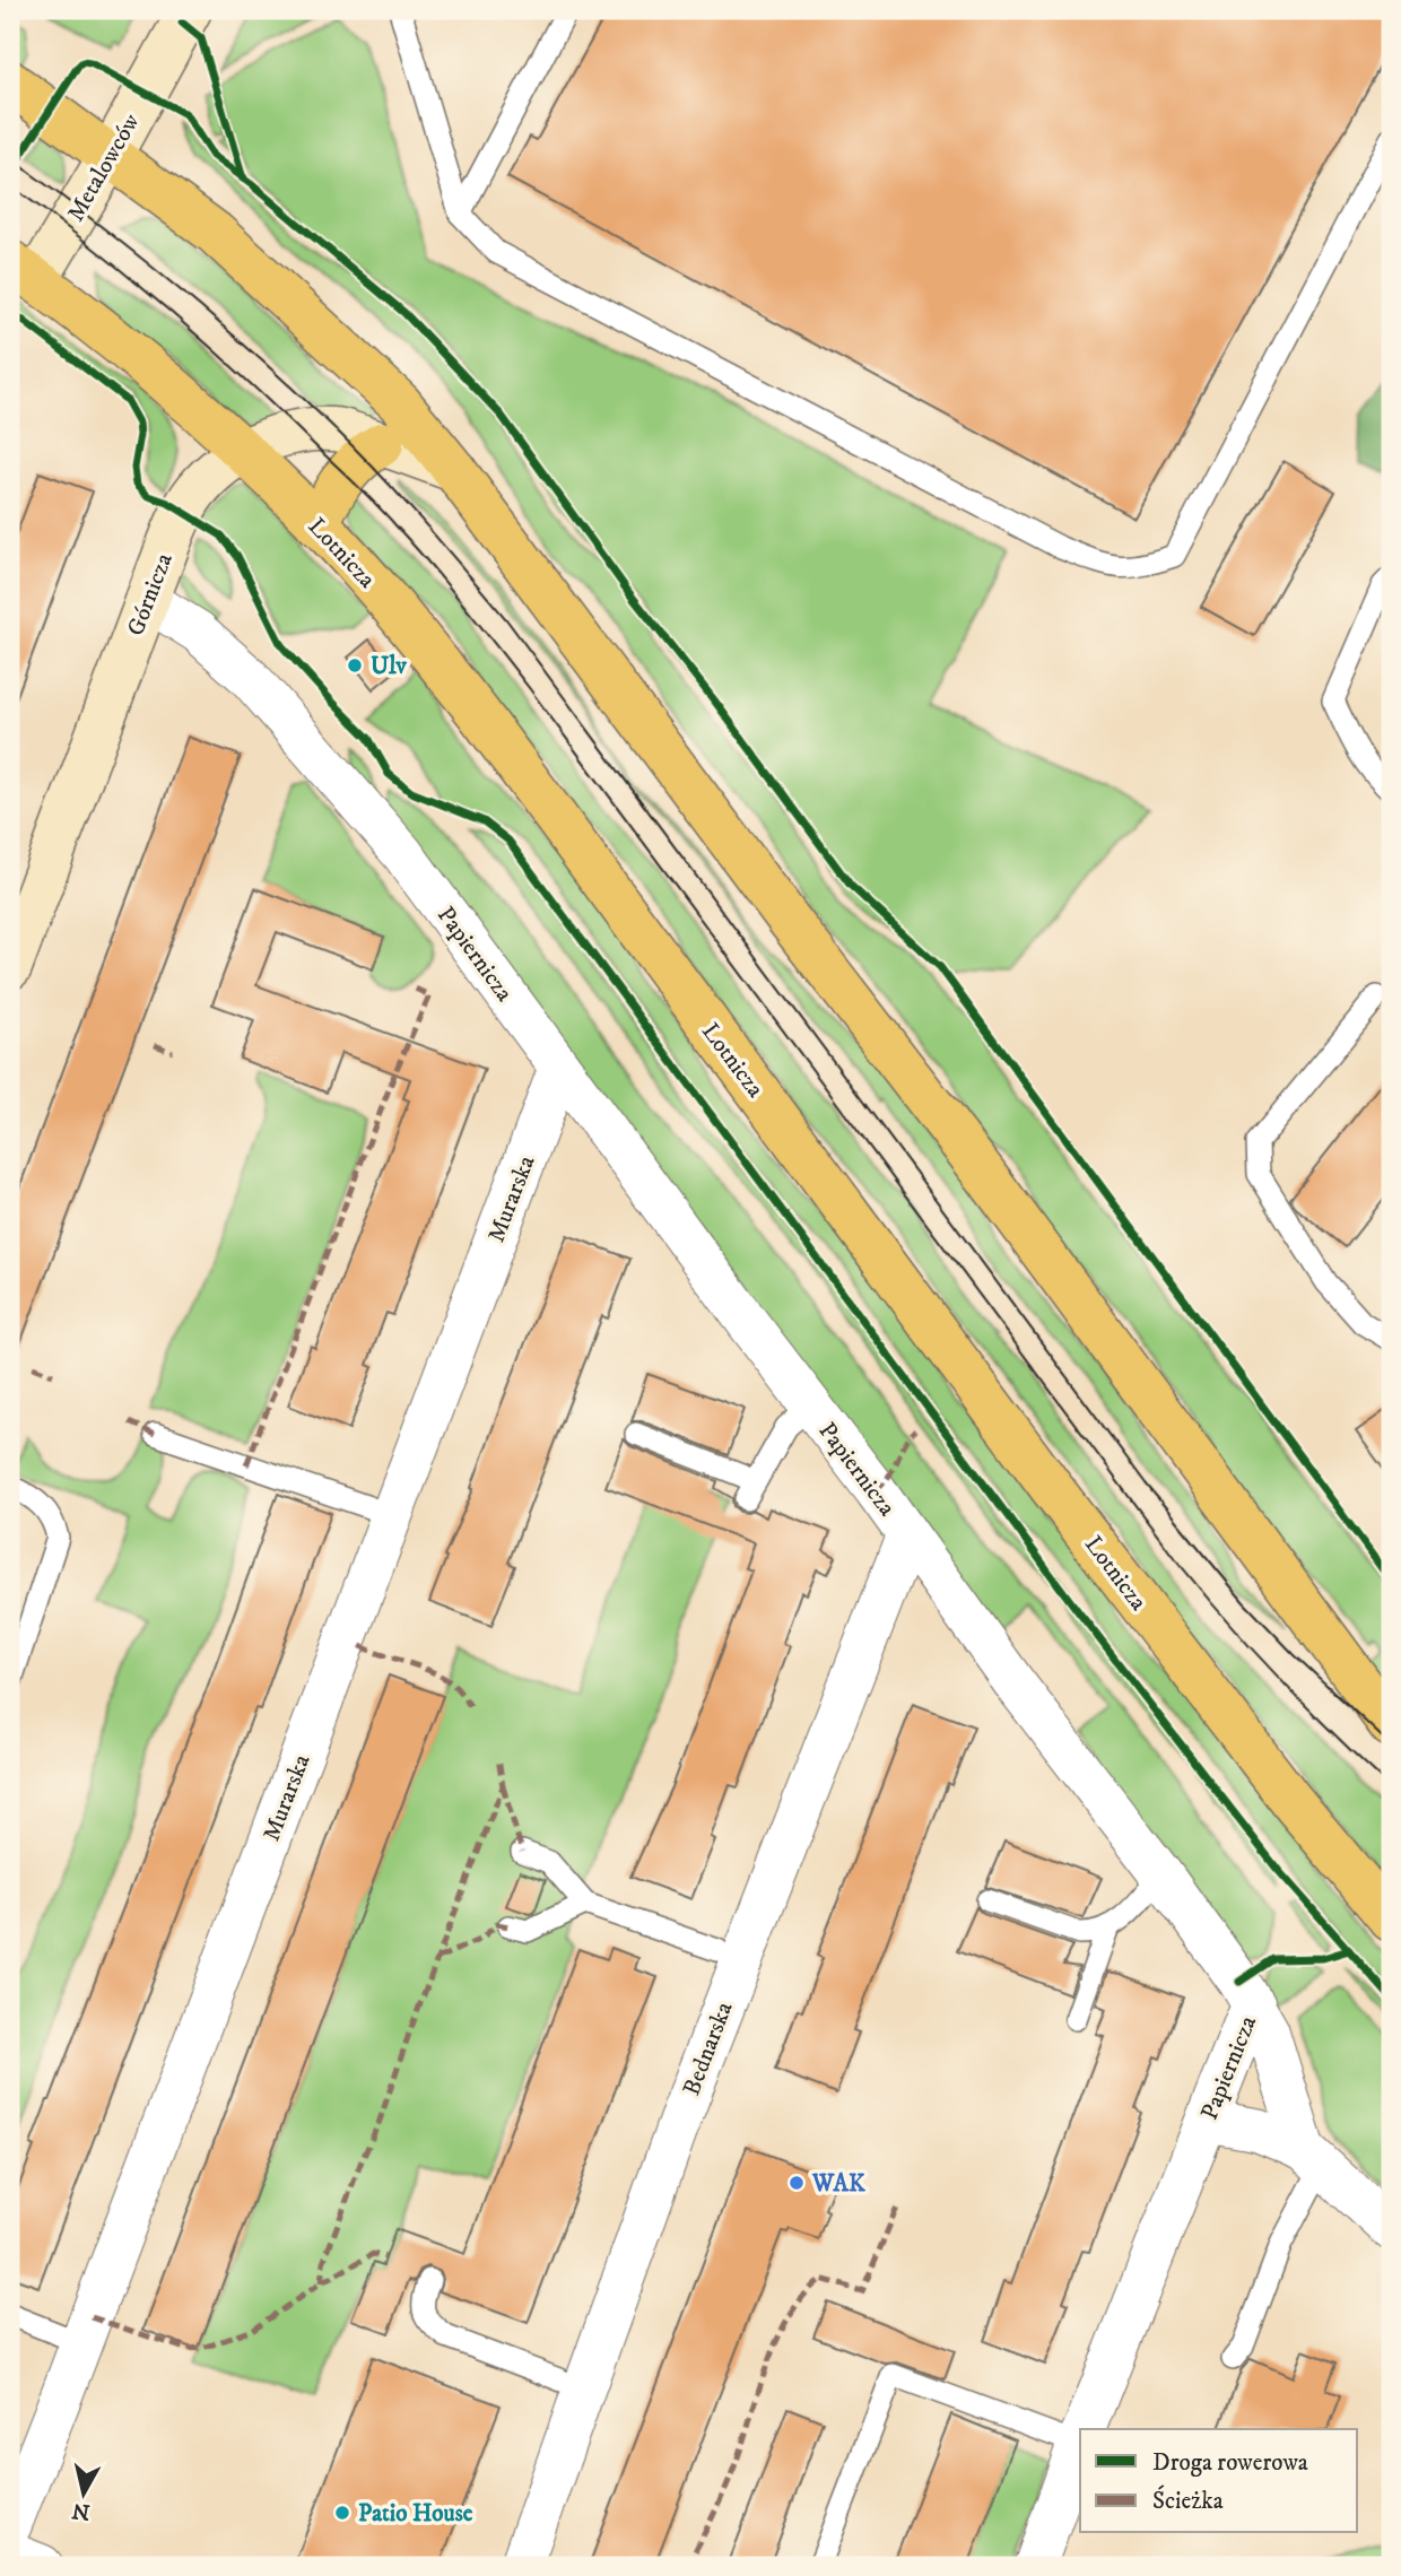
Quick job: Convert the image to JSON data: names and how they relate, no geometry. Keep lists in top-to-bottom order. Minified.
{"streets":{"main road":["Lotnicza"],"street":["Metalowców","Górnicza","Papiernicza","Murarska","Bednarska"]},"crossings":[["Metalowców","Lotnicza"],["Lotnicza","Górnicza"],["Górnicza","Papiernicza"],["Papiernicza","Murarska"],["Papiernicza","Bednarska"]],"places":["Ulv","WAK","Patio House"],"legend":["Droga rowerowa","Ścieżka"],"north":"bottom"}
